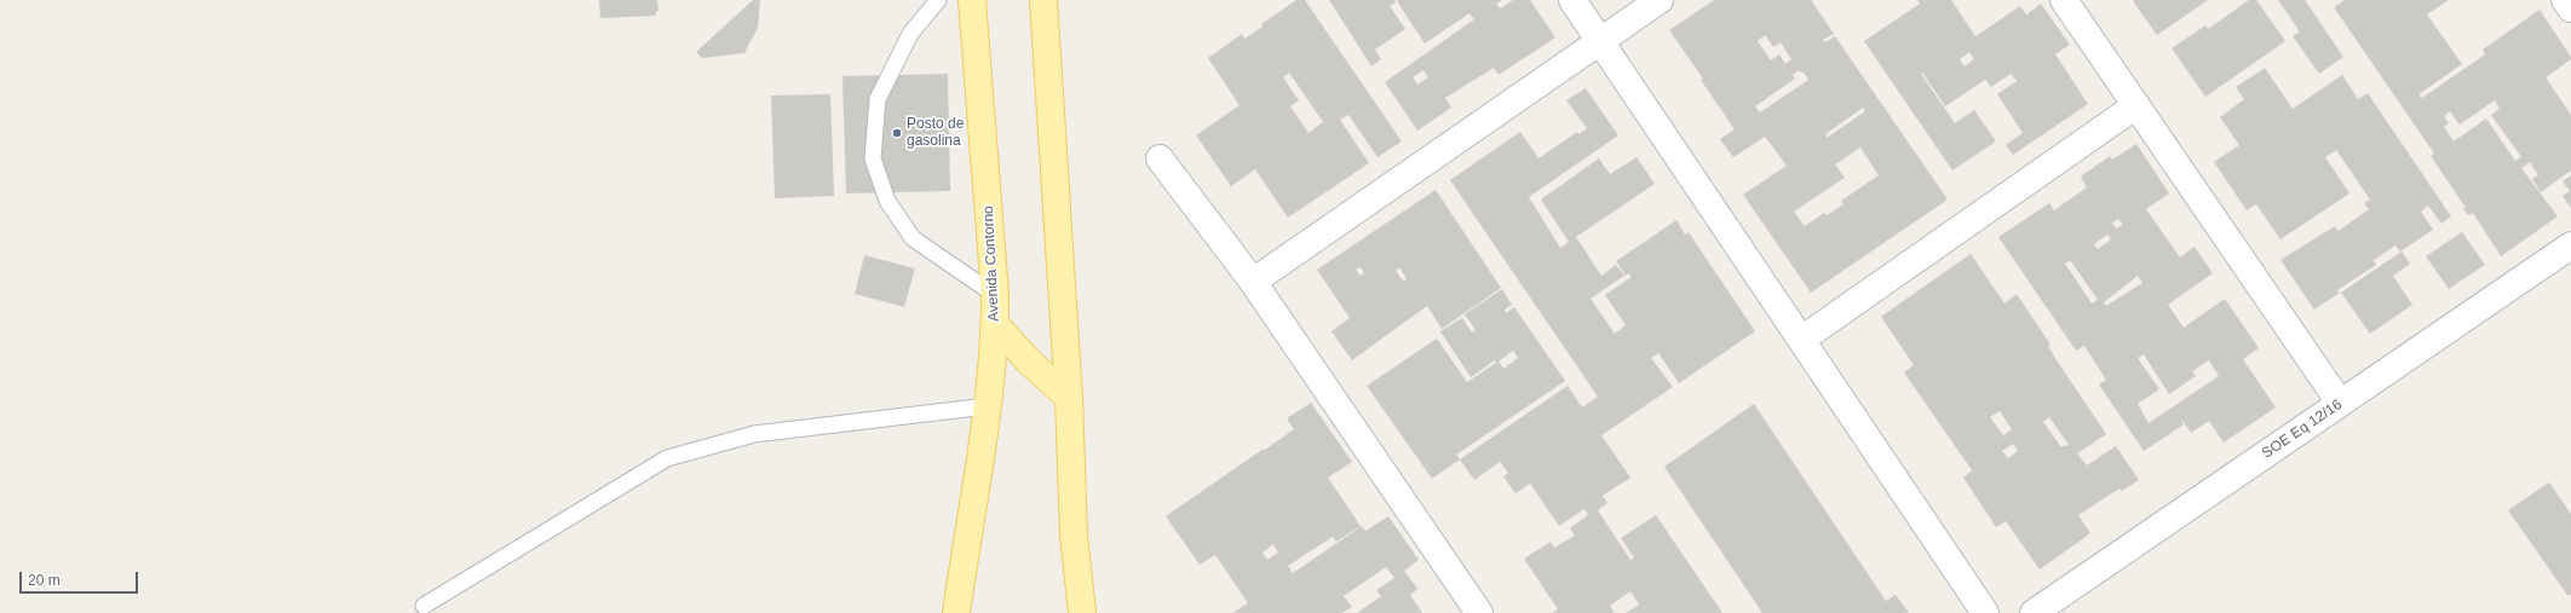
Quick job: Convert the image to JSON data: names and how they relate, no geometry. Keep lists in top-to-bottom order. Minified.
{"streets":{"main road":["Avenida Contorno"],"street":["SOE Eq 12/16"]},"places":["Posto de gasolina"],"scale_bar":"20 m"}
